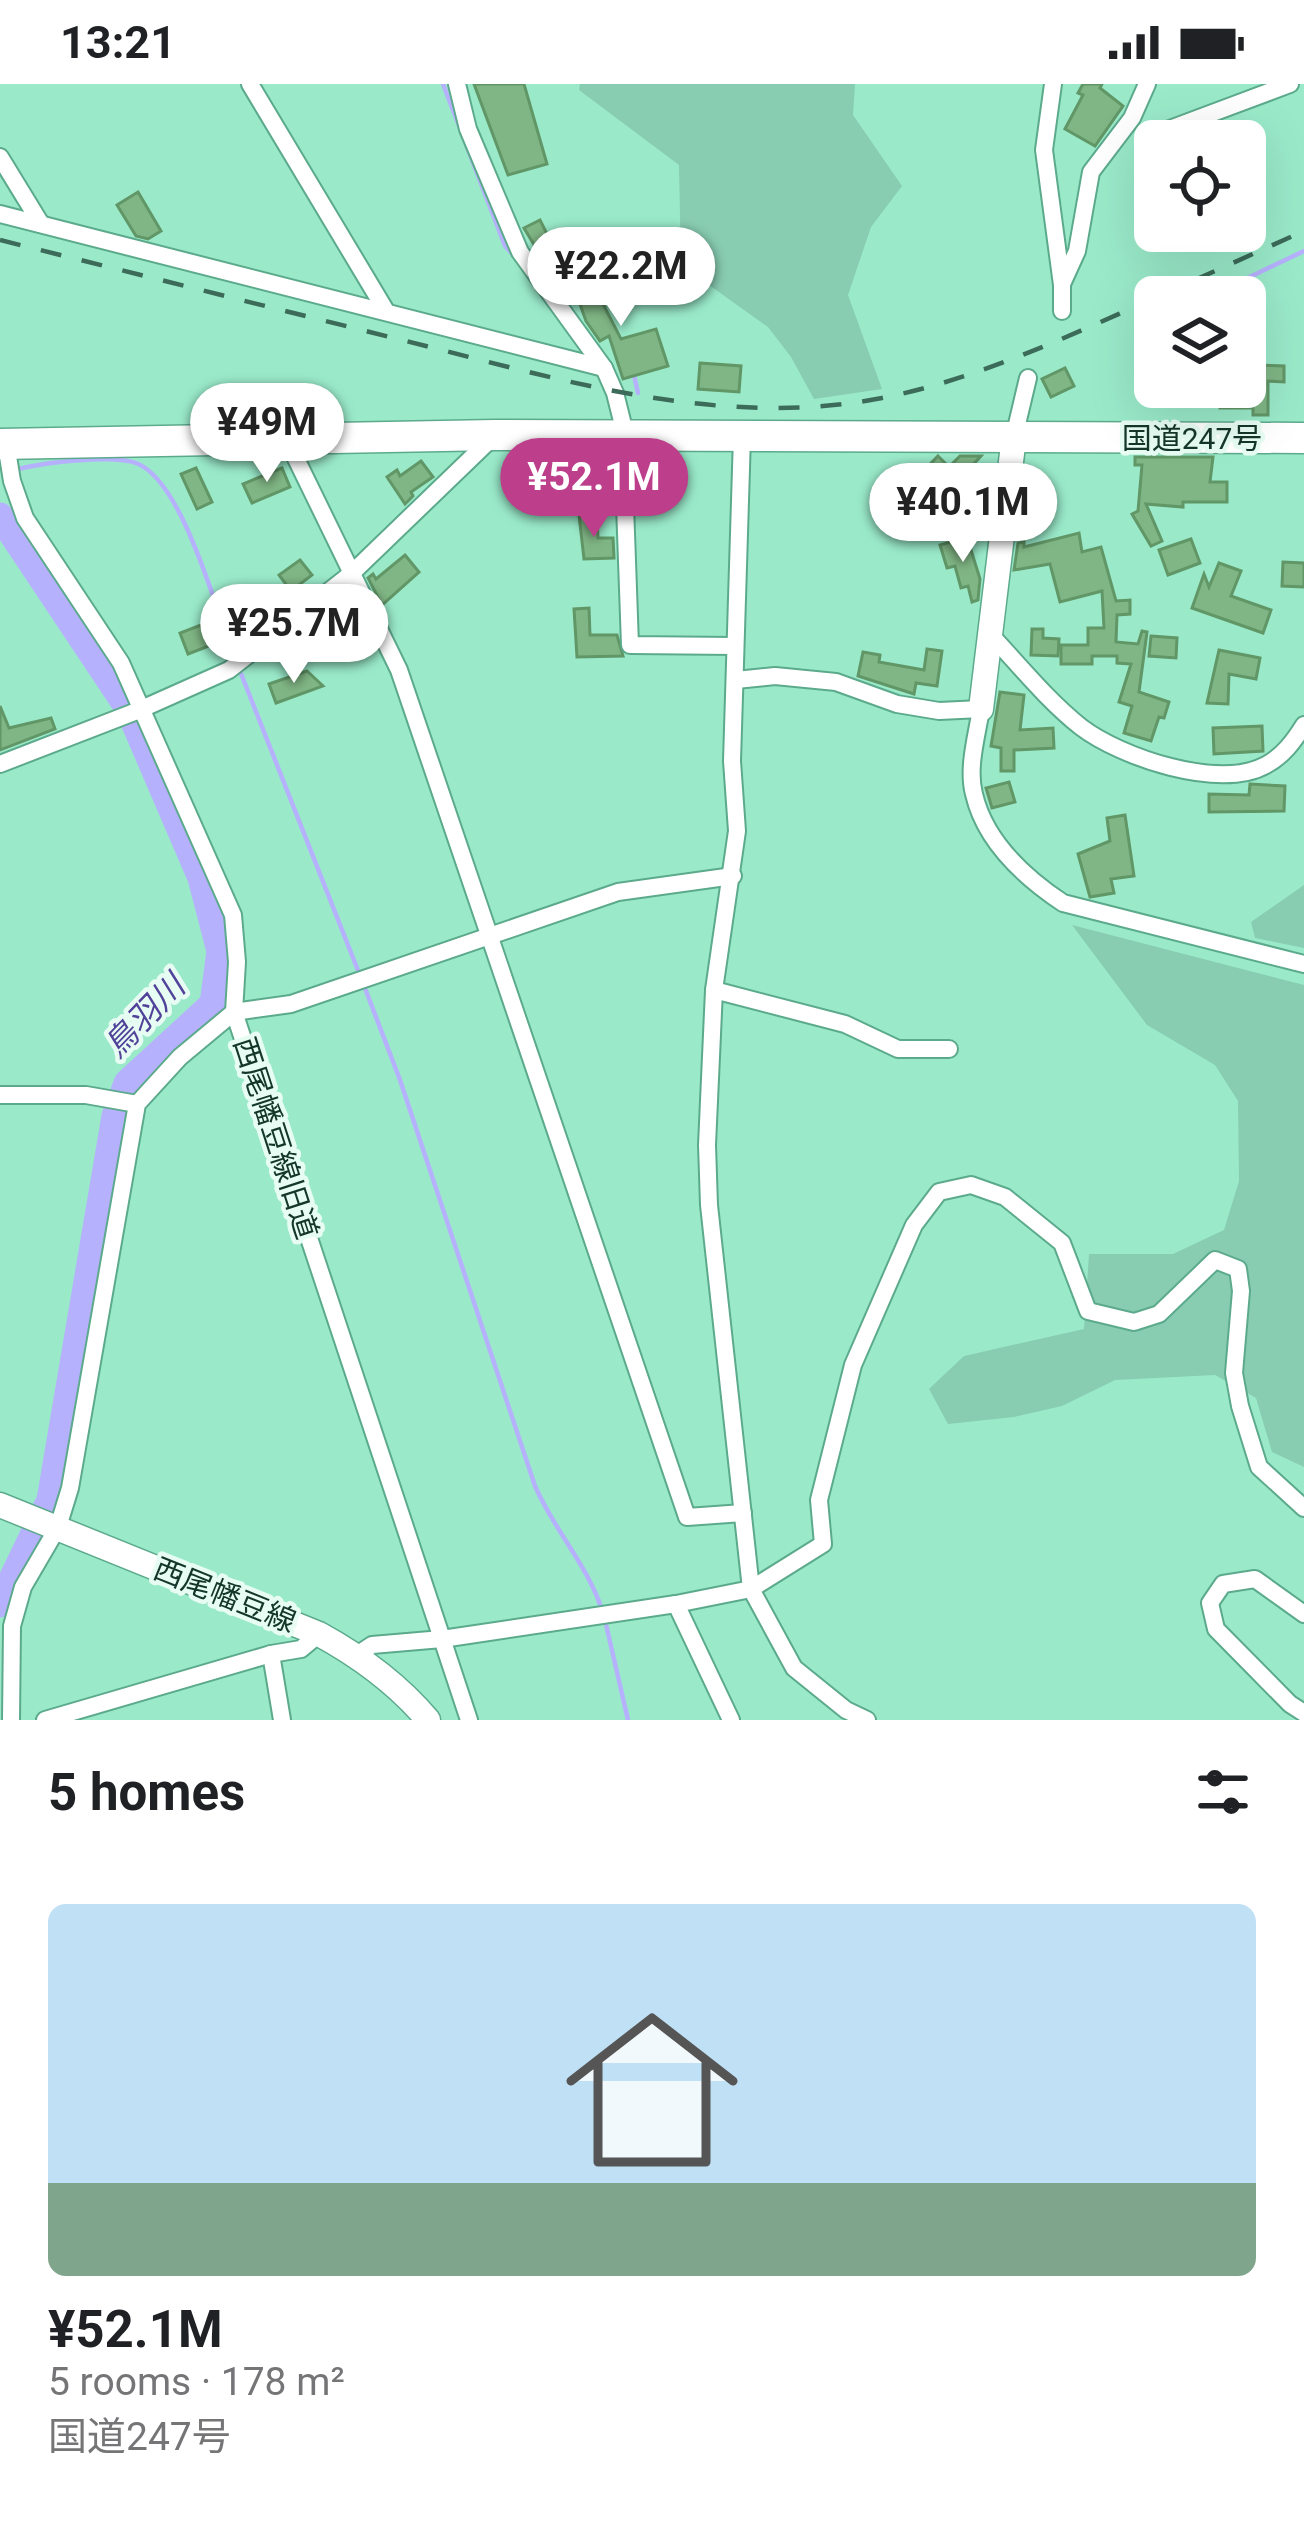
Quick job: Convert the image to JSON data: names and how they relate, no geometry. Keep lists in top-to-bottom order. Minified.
{"streets":{"highway":["国道247号"],"main road":["西尾幡豆線"],"street":["西尾幡豆線旧道"]},"crossings":[["国道247号","西尾幡豆線旧道"]],"water":["鳥羽川"],"page":{"status":"13:21","price":["¥22.2M","¥49M","¥52.1M","¥40.1M","¥25.7M"],"heading":"5 homes","list":[{"name":"¥52.1M","note":"5 rooms · 178 m² · 国道247号"}]}}
